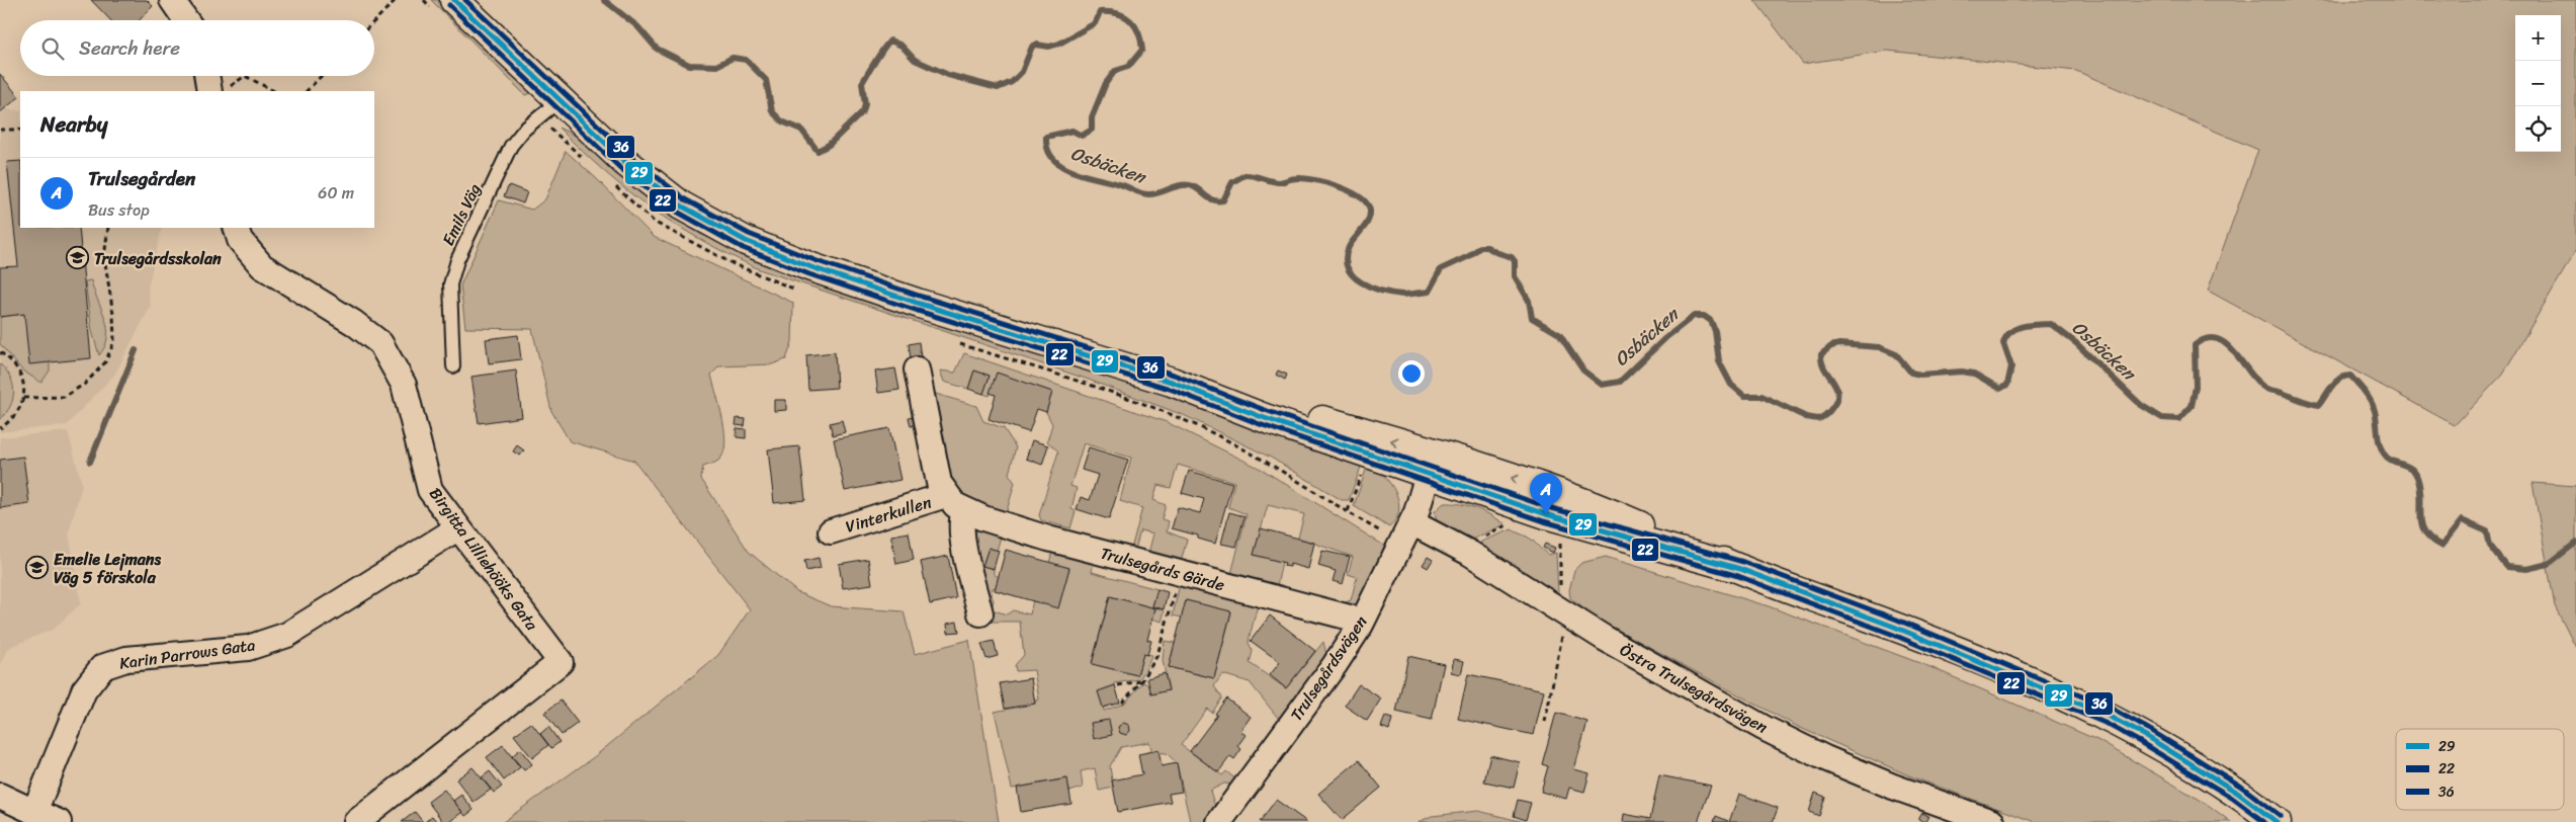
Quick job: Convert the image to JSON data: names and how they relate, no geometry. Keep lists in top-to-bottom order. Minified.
{"streets":{"street":["Vinterkullen","Birgitta Lilliehööks Gata","Trulsegårds Gärde","Karin Parrows Gata","Trulsegårdsvägen","Östra Trulsegårdsvägen"],"lane":["Emils Väg"]},"crossings":[["Vinterkullen","Trulsegårds Gärde"],["Birgitta Lilliehööks Gata","Karin Parrows Gata"],["Trulsegårds Gärde","Trulsegårdsvägen"],["Trulsegårdsvägen","Östra Trulsegårdsvägen"]],"water":["Osbäcken"],"places":{"school or university":["Trulsegårdsskolan","Emelie Lejmans Väg 5 förskola"]},"lines":["transit line 29","transit line 36","transit line 22"],"legend":["29","22","36"],"page":{"map_buttons":["+","−"],"search":"Search here","heading":"Nearby","list":[{"mark":"A","name":"Trulsegården","note":"Bus stop","value":"60 m"}],"pins":"A"}}
